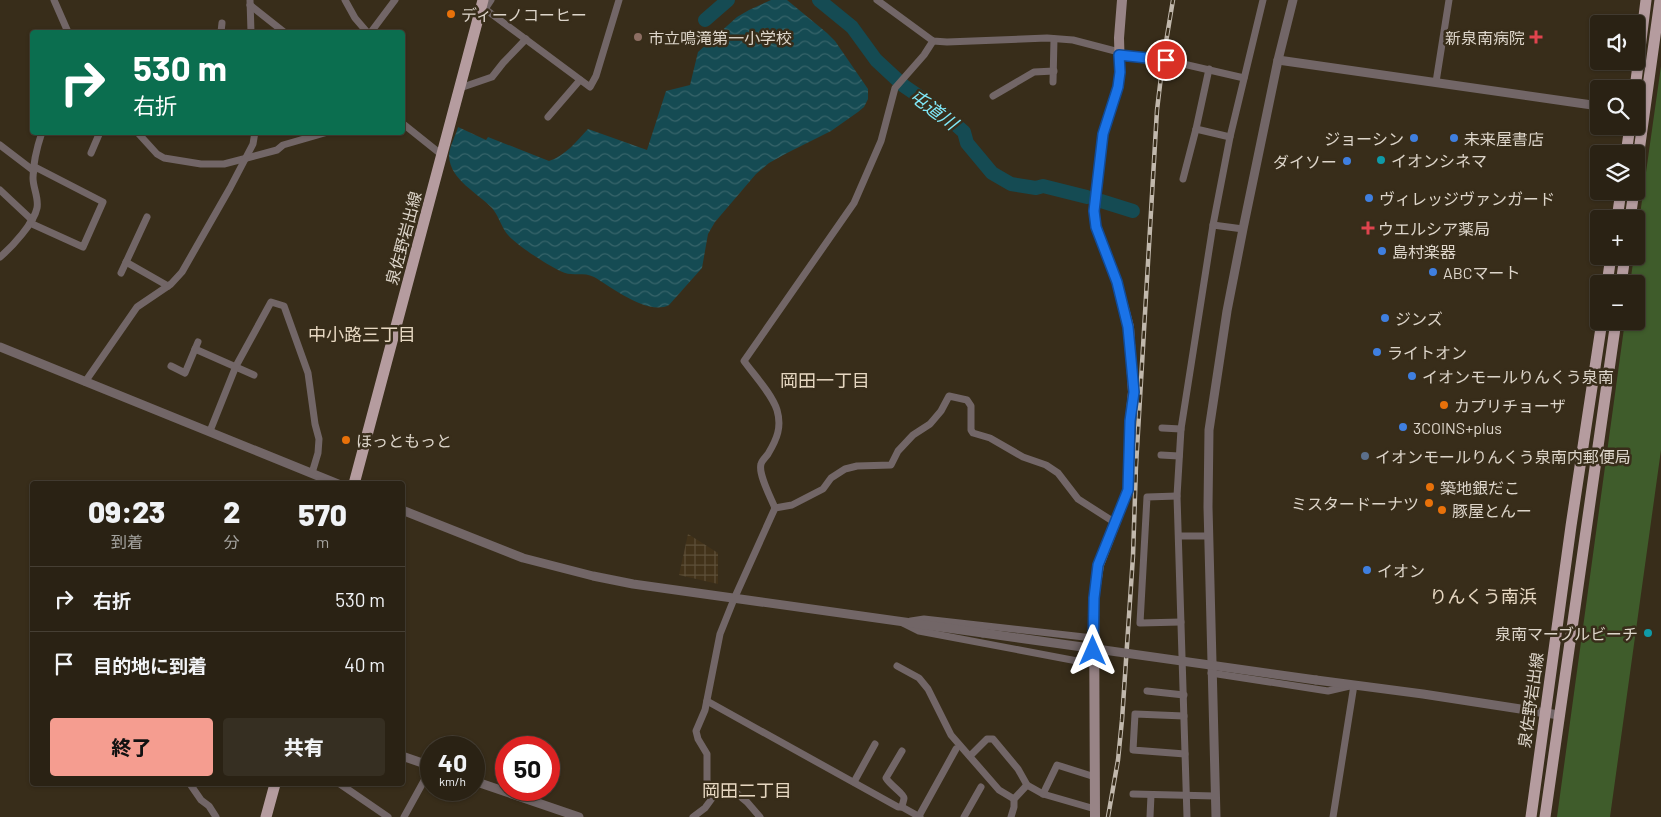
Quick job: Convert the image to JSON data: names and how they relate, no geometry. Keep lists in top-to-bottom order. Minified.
{"streets":{"main road":["泉佐野岩出線"]},"districts":["中小路三丁目","岡田一丁目","りんくう南浜","岡田二丁目"],"water":["屯道川"],"places":{"other":["ディーノコーヒー","市立鳴滝第一小学校","ジョーシン","未来屋書店","イオンシネマ","ダイソー","ヴィレッジヴァンガード","島村楽器","ABCマート","ジンズ","ライトオン","イオンモールりんくう泉南","カプリチョーザ","3COINS+plus","ほっともっと","イオンモールりんくう泉南内郵便局","築地銀だこ","ミスタードーナツ","豚屋とんー","イオン","泉南マーブルビーチ"],"health":["新泉南病院","ウエルシア薬局"]},"page":{"map_buttons":["+","−"],"turn":["530 m","右折"],"eta":["09:23","到着","2","分","570","m"],"list":[{"name":"右折","value":"530 m"},{"name":"目的地に到着","value":"40 m"}],"buttons":["終了","共有"],"speed":"40 km/h","limit":"50"}}
